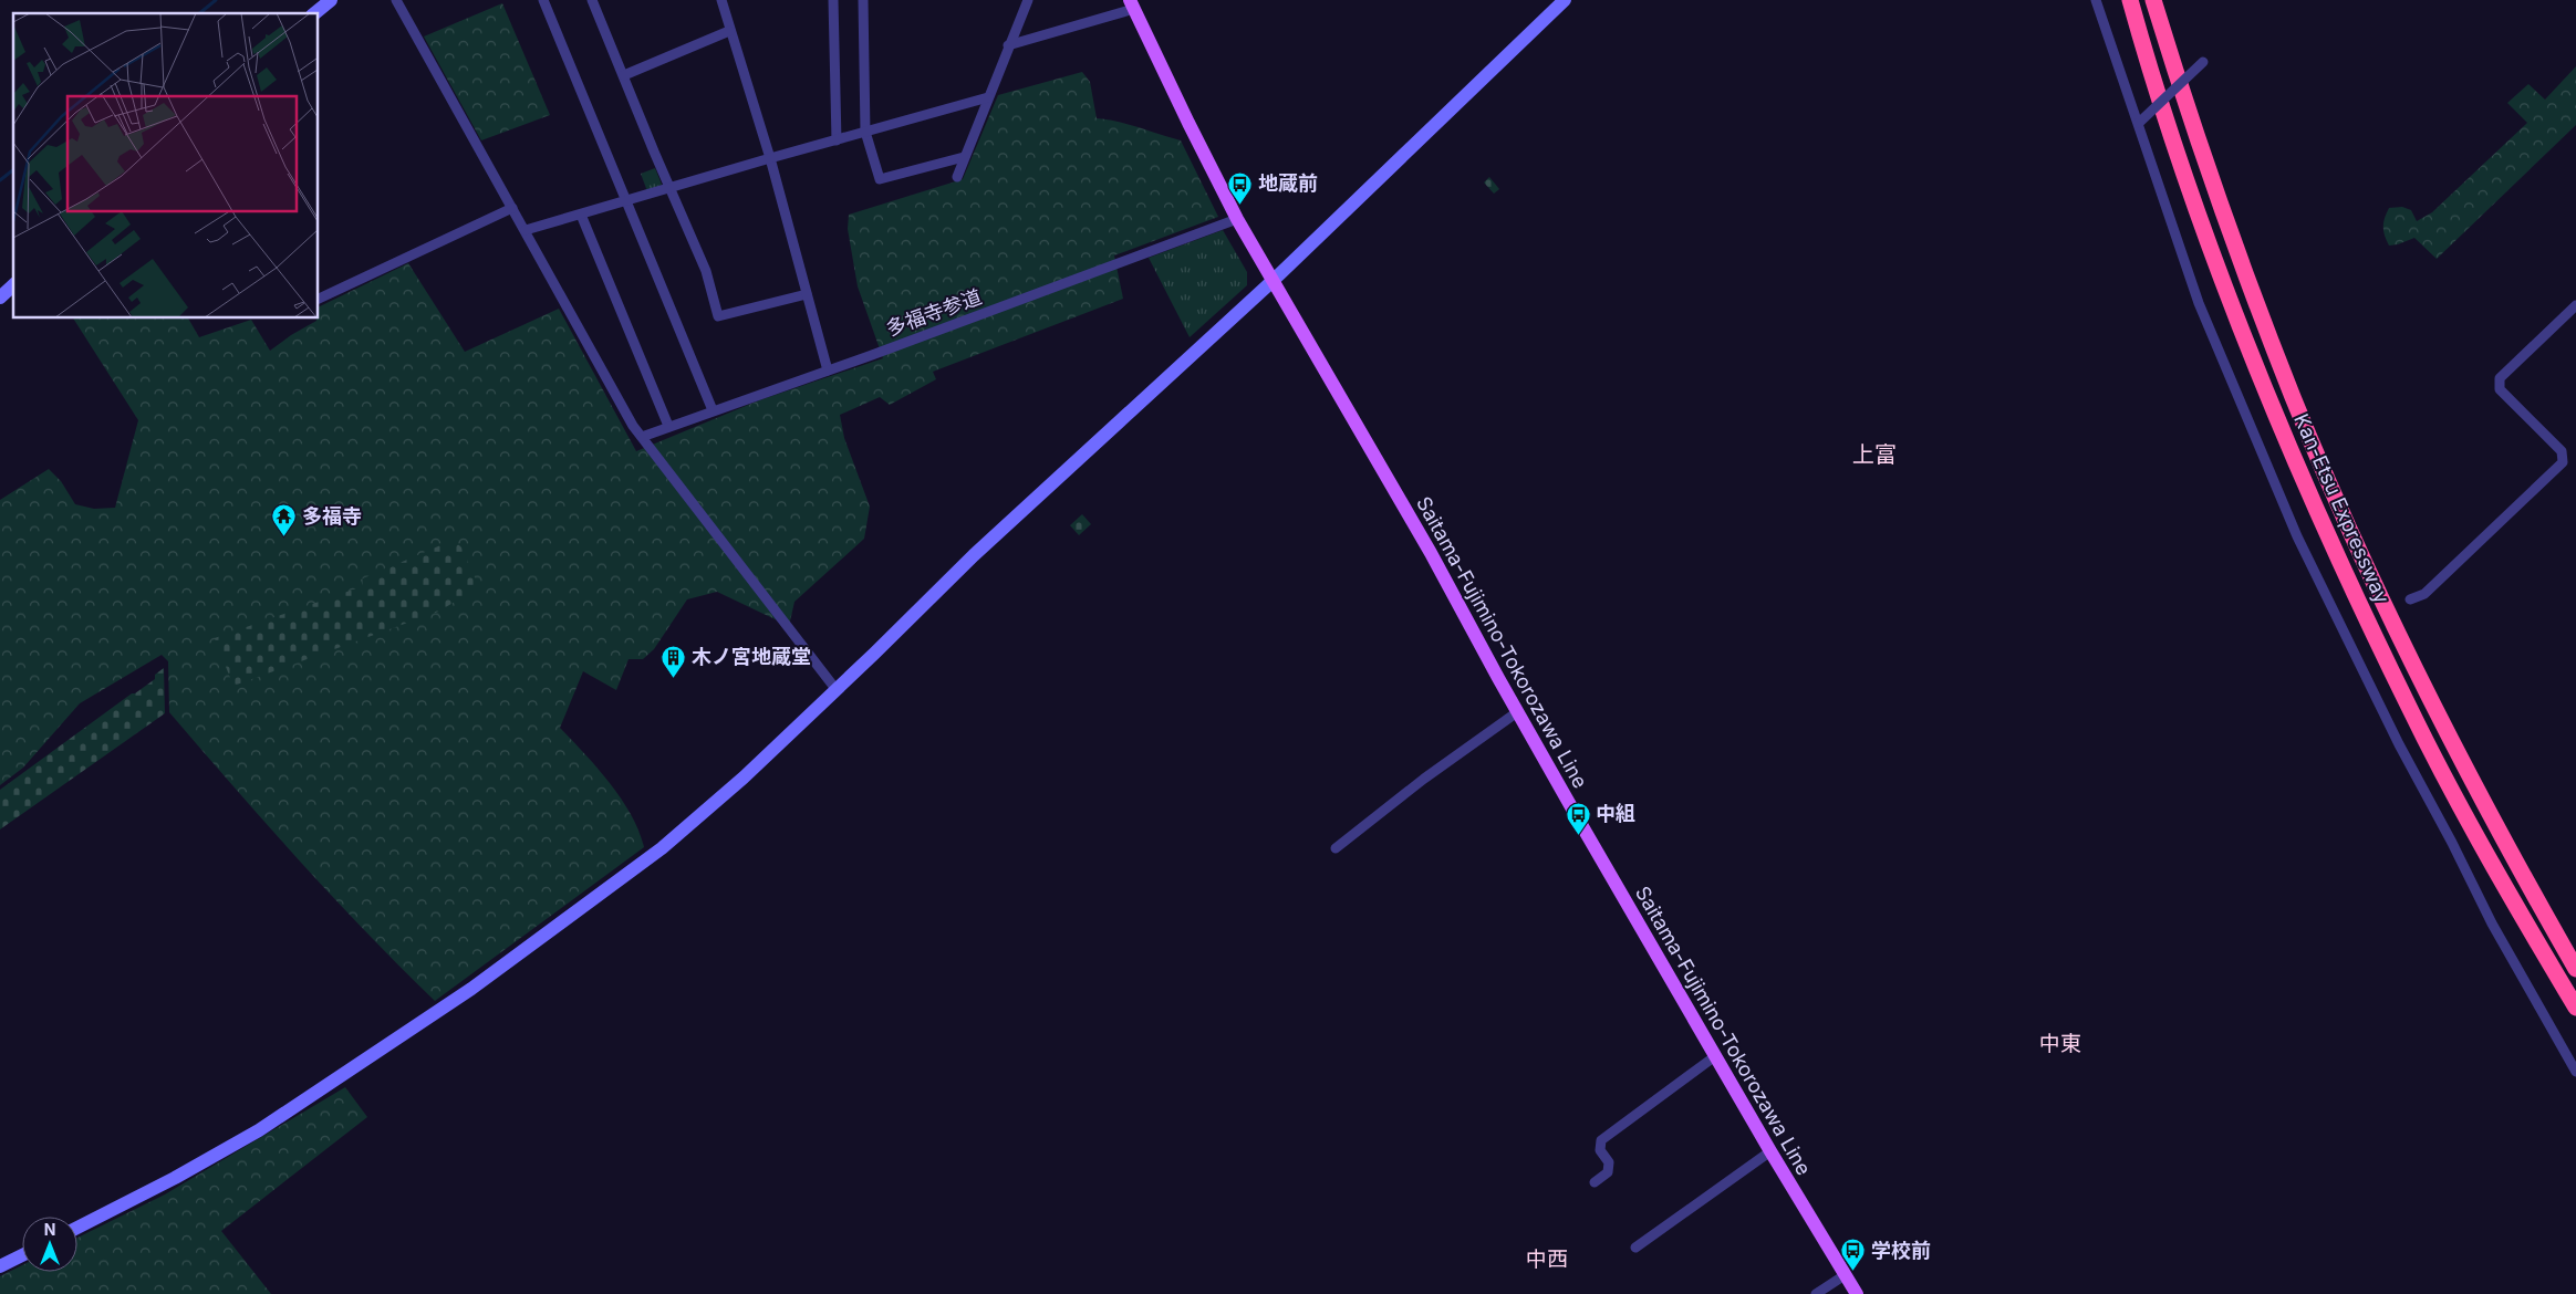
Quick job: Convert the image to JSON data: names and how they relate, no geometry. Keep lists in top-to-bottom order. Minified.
{"streets":{"highway":["Kan-Etsu Expressway"],"main road":["Saitama-Fujimino-Tokorozawa Line"],"street":["多福寺参道"]},"crossings":[["多福寺参道","Saitama-Fujimino-Tokorozawa Line"]],"districts":["上富","中東","中西"],"places":{"bus stop":["地蔵前","中組","学校前"],"temple":["多福寺"],"building":["木ノ宮地蔵堂"]},"north":"top"}
